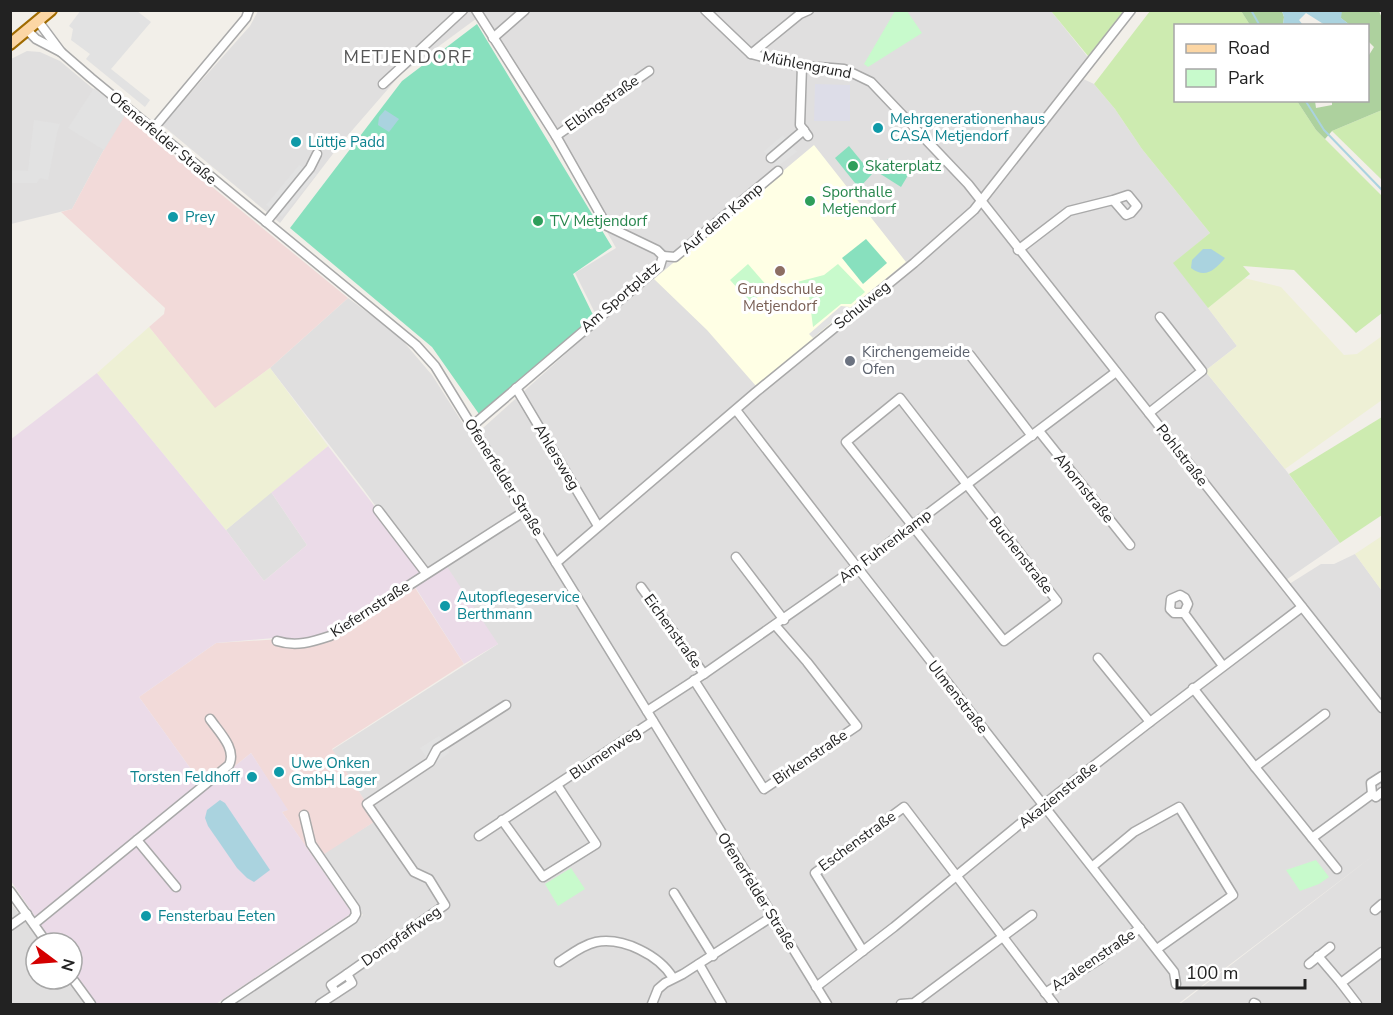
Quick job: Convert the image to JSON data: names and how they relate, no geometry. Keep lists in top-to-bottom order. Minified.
{"streets":{"street":["Mühlengrund","Elbingstraße","Ofenerfelder Straße","Auf dem Kamp","Am Sportplatz","Schulweg","Pohlstraße","Ahlersweg","Ahornstraße","Am Fuhrenkamp","Buchenstraße","Kiefernstraße","Eichenstraße","Ulmenstraße","Blumenweg","Birkenstraße","Akazienstraße","Eschenstraße","Dompfaffweg","Azaleenstraße"]},"crossings":[["Mühlengrund","Schulweg"],["Mühlengrund","Pohlstraße"],["Elbingstraße","Am Sportplatz"],["Ofenerfelder Straße","Am Sportplatz"],["Ofenerfelder Straße","Schulweg"],["Ofenerfelder Straße","Am Fuhrenkamp"],["Ofenerfelder Straße","Kiefernstraße"],["Ofenerfelder Straße","Blumenweg"],["Ofenerfelder Straße","Akazienstraße"],["Auf dem Kamp","Am Sportplatz"],["Am Sportplatz","Ahlersweg"],["Schulweg","Pohlstraße"],["Schulweg","Ahlersweg"],["Schulweg","Ulmenstraße"],["Pohlstraße","Am Fuhrenkamp"],["Pohlstraße","Akazienstraße"],["Ahornstraße","Am Fuhrenkamp"],["Am Fuhrenkamp","Buchenstraße"],["Am Fuhrenkamp","Eichenstraße"],["Am Fuhrenkamp","Ulmenstraße"],["Am Fuhrenkamp","Birkenstraße"],["Ulmenstraße","Akazienstraße"],["Ulmenstraße","Azaleenstraße"],["Akazienstraße","Eschenstraße"]],"districts":["METJENDORF"],"places":["Mehrgenerationenhaus CASA Metjendorf","Lüttje Padd","Skaterplatz","Sporthalle Metjendorf","Prey","TV Metjendorf","Grundschule Metjendorf","Kirchengemeide Ofen","Autopflegeservice Berthmann","Uwe Onken GmbH Lager","Torsten Feldhoff","Fensterbau Eeten"],"legend":["Road","Park"],"scale_bar":"100 m","north":"right"}
